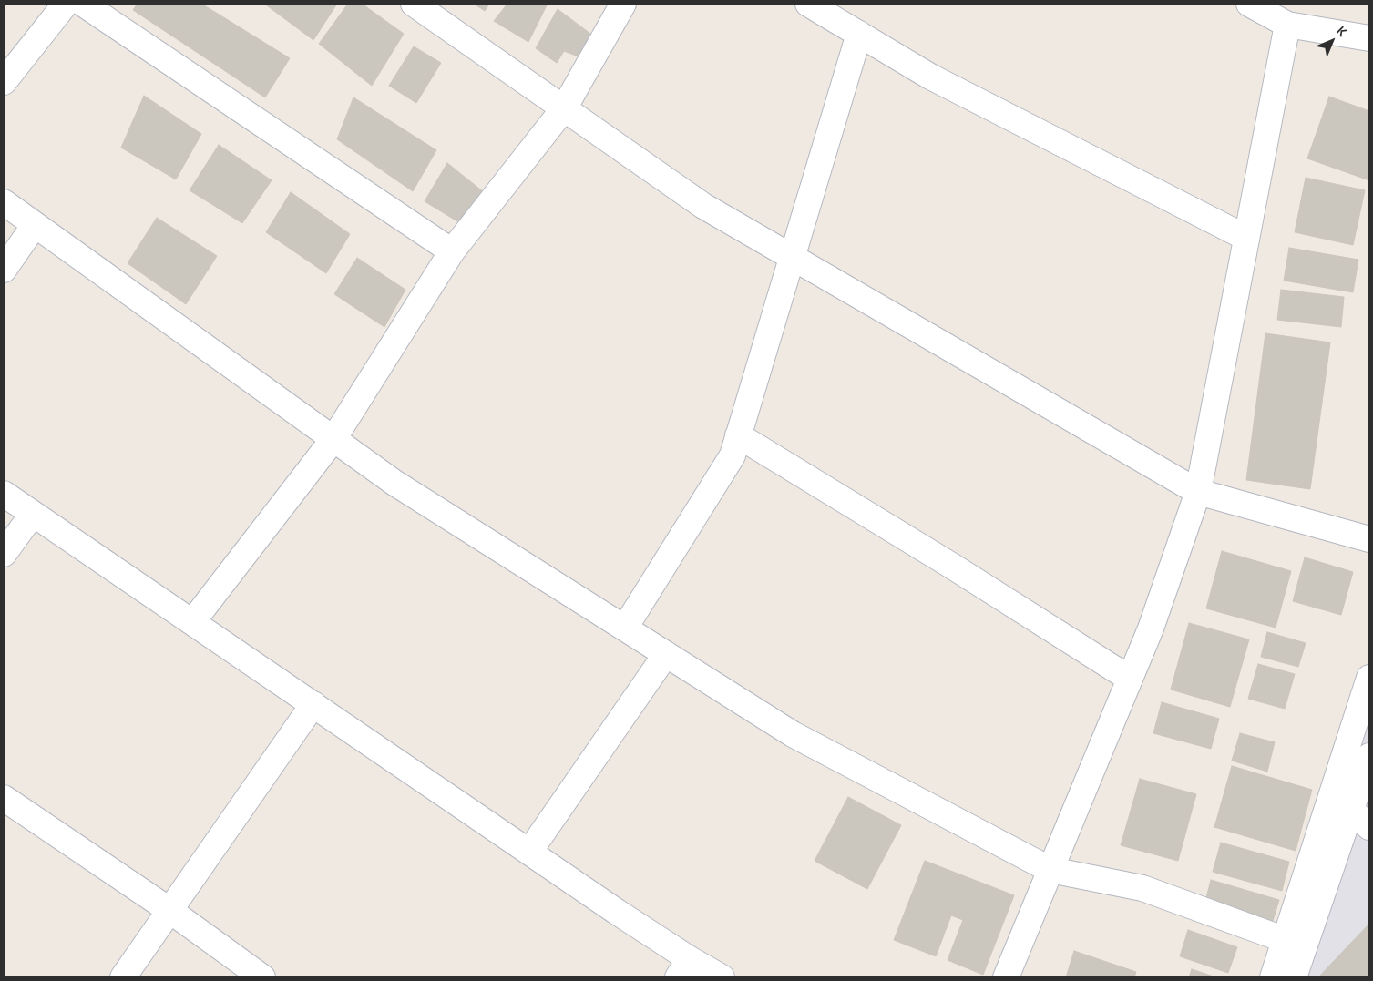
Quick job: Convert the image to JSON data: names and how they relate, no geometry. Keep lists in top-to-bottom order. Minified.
{"north":"top right"}
